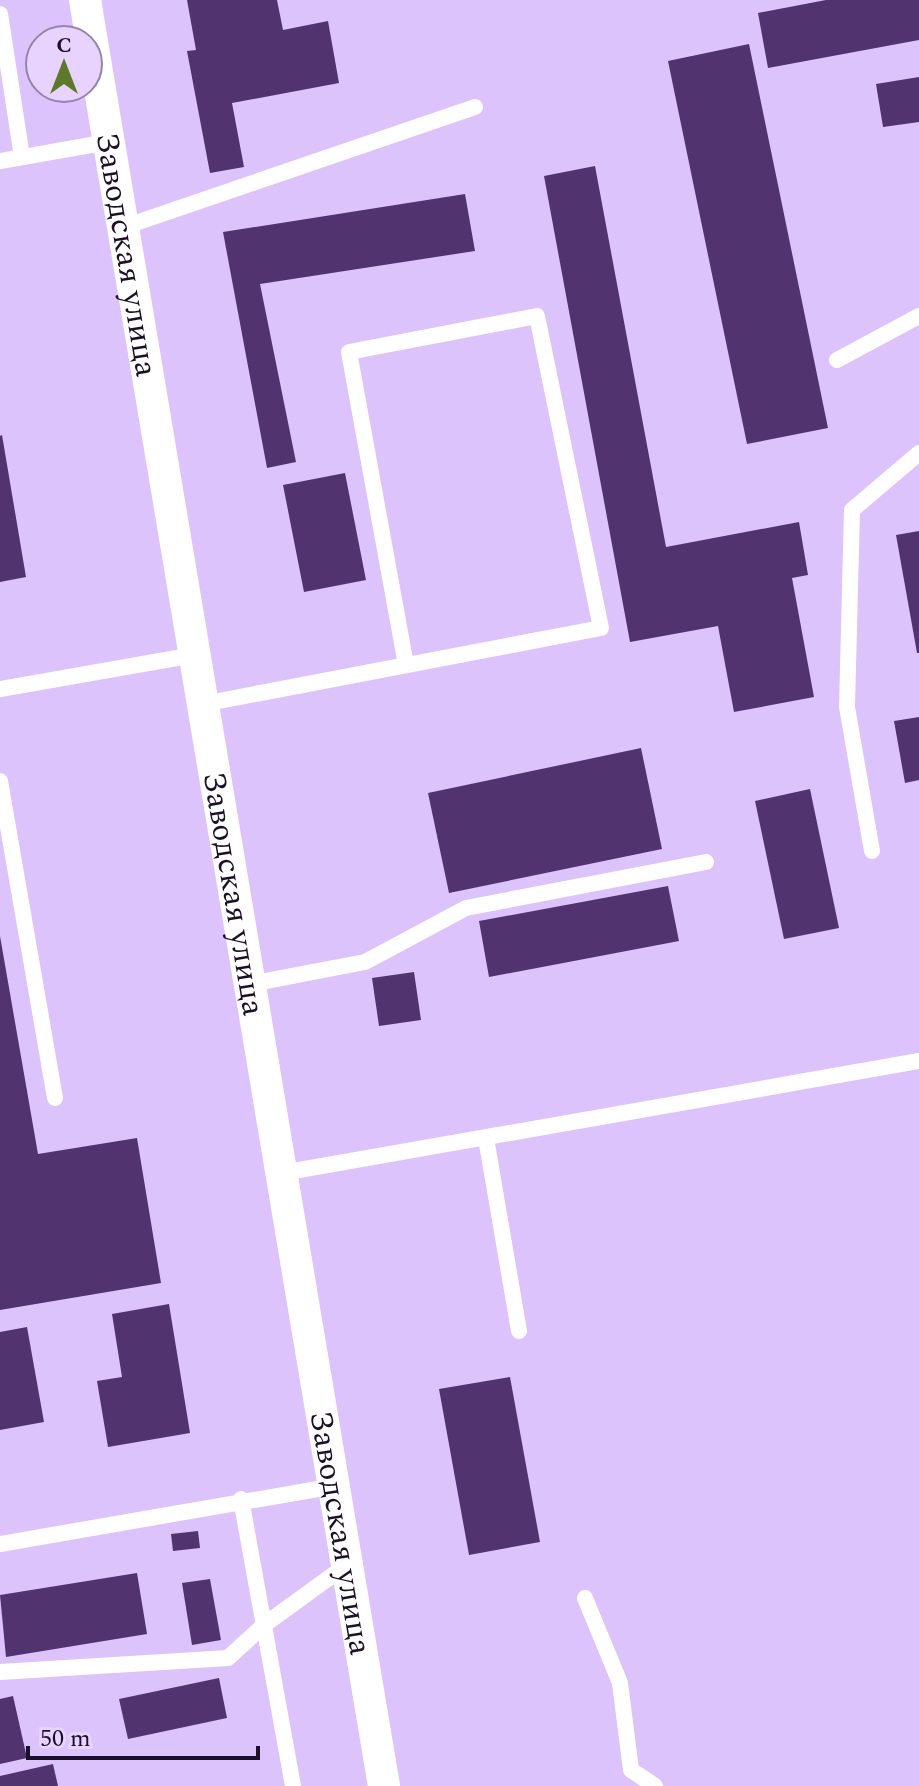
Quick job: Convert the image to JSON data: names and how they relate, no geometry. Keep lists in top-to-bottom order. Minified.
{"streets":{"street":["Заводская улица"]},"scale_bar":"50 m","north":"top"}
